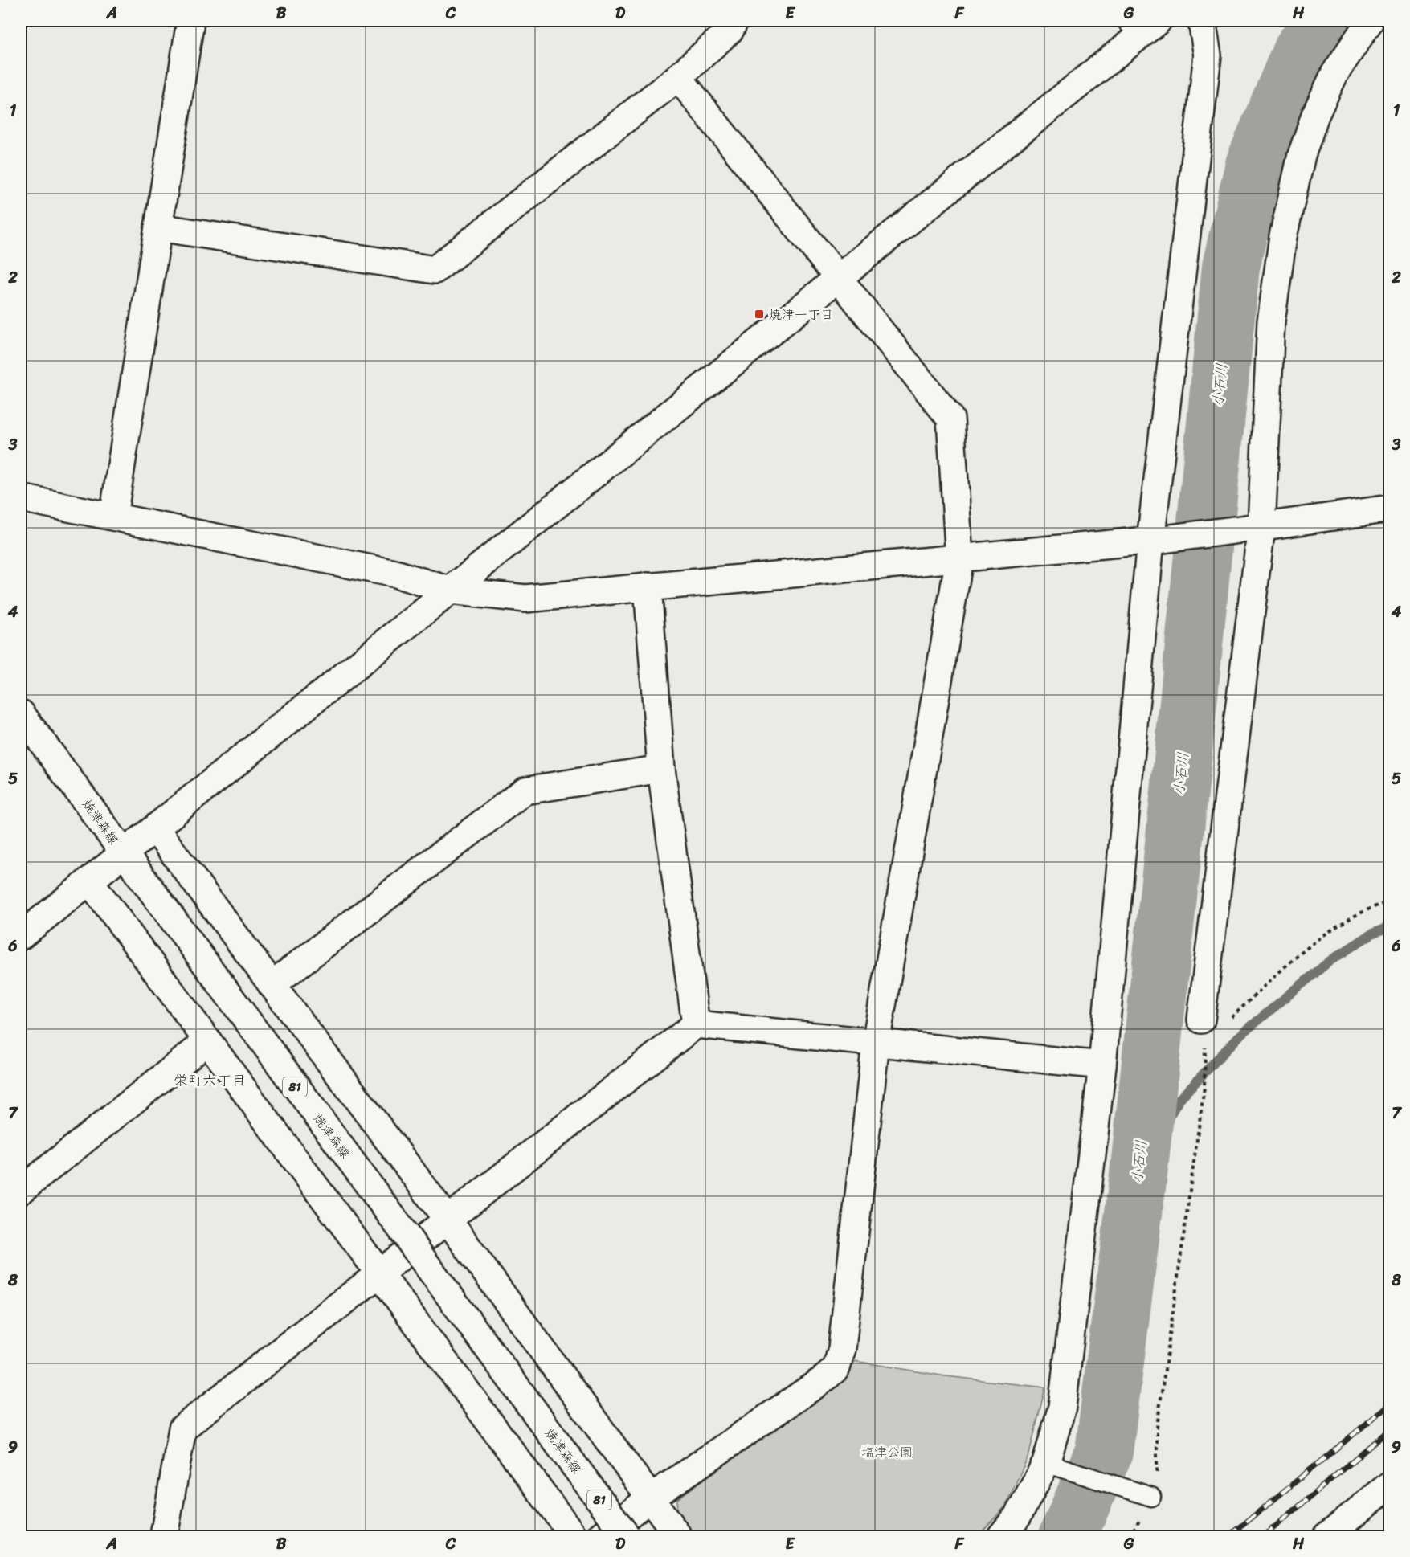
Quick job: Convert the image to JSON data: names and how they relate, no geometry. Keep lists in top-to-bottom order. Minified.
{"streets":{"street":["焼津森線","81"]},"districts":["栄町六丁目"],"water":["小石川"],"parks":["塩津公園"],"places":{"transit":["焼津一丁目"]},"grid":{"columns":["A","B","C","D","E","F","G","H"],"rows":["1","2","3","4","5","6","7","8","9"]}}
